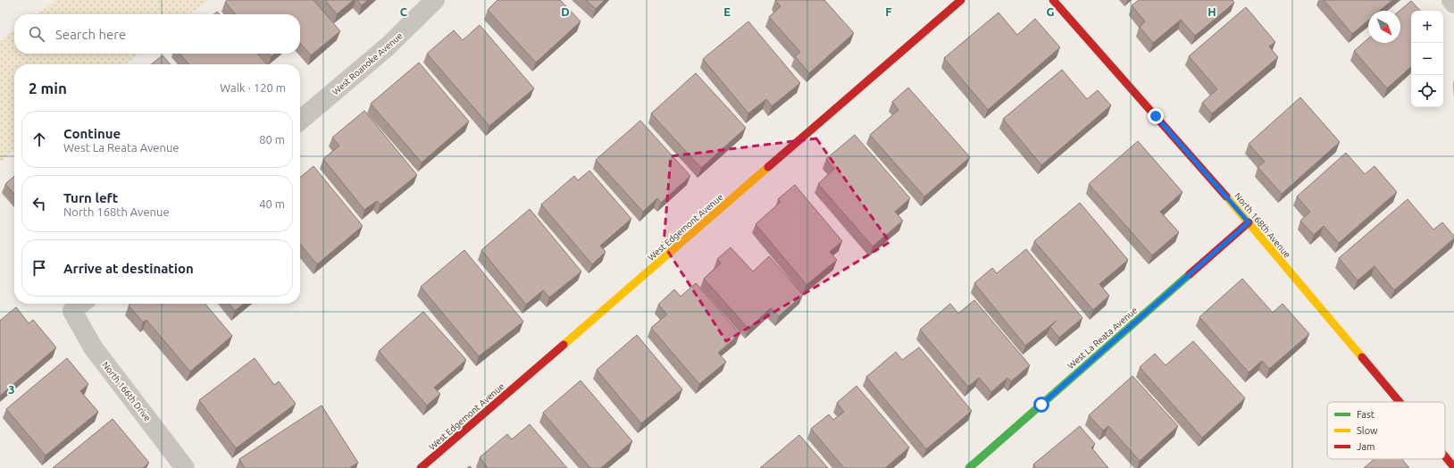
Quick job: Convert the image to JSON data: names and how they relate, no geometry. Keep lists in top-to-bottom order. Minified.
{"streets":{"street":["West Roanoke Avenue","North 168th Avenue","West Edgemont Avenue","West La Reata Avenue","North 166th Drive"]},"crossings":[["North 168th Avenue","West La Reata Avenue"]],"legend":["Fast","Slow","Jam"],"north":"bottom right","page":{"map_buttons":["+","−"],"search":"Search here","heading":["2 min","Walk · 120 m"],"list":[["Continue","West La Reata Avenue","80 m"],["Turn left","North 168th Avenue","40 m"],"Arrive at destination"]},"grid":{"columns":["C","D","E","F","G","H"],"rows":["3"]}}
